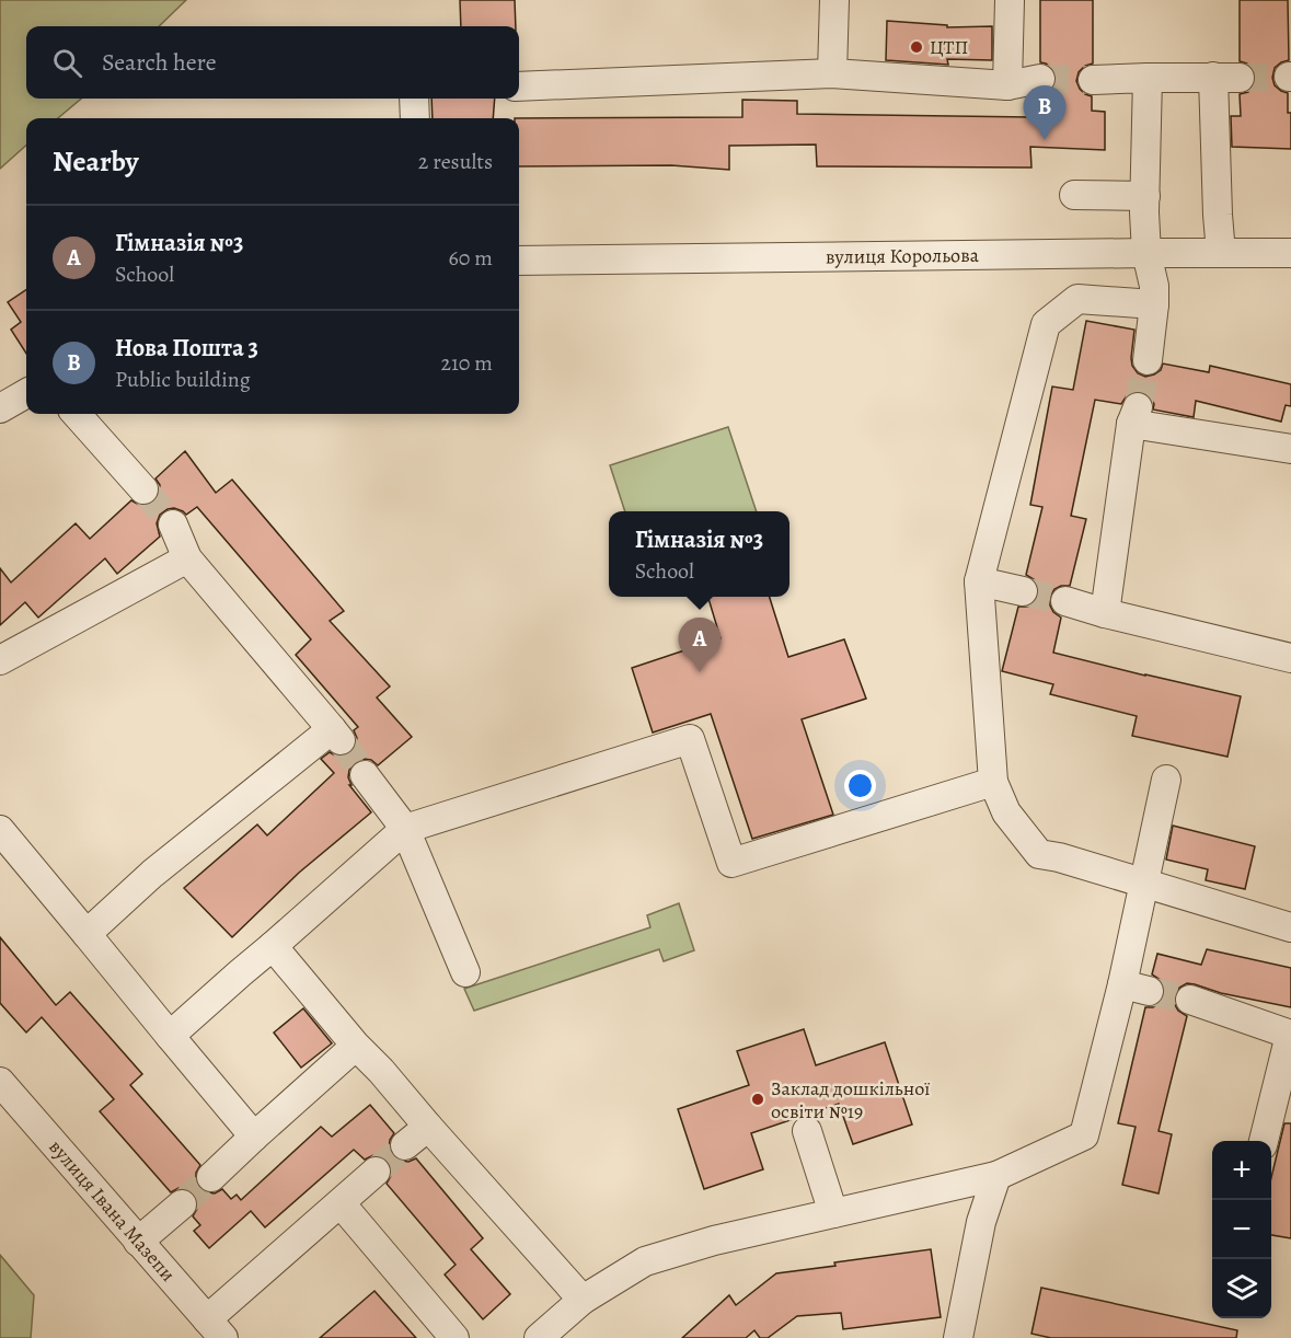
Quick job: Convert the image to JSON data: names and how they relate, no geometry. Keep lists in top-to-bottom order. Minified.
{"streets":{"street":["вулиця Корольова","вулиця Івана Мазепи"]},"places":["ЦТП","Заклад дошкільної освіти №19"],"page":{"search":"Search here","pins":["B","A"],"heading":["Nearby","2 results"],"list":[{"mark":"A","name":"Гімназія №3","note":"School","value":"60 m"},{"mark":"B","name":"Нова Пошта 3","note":"Public building","value":"210 m"}],"popup":["Гімназія №3","School"],"map_buttons":["+","−"]}}
